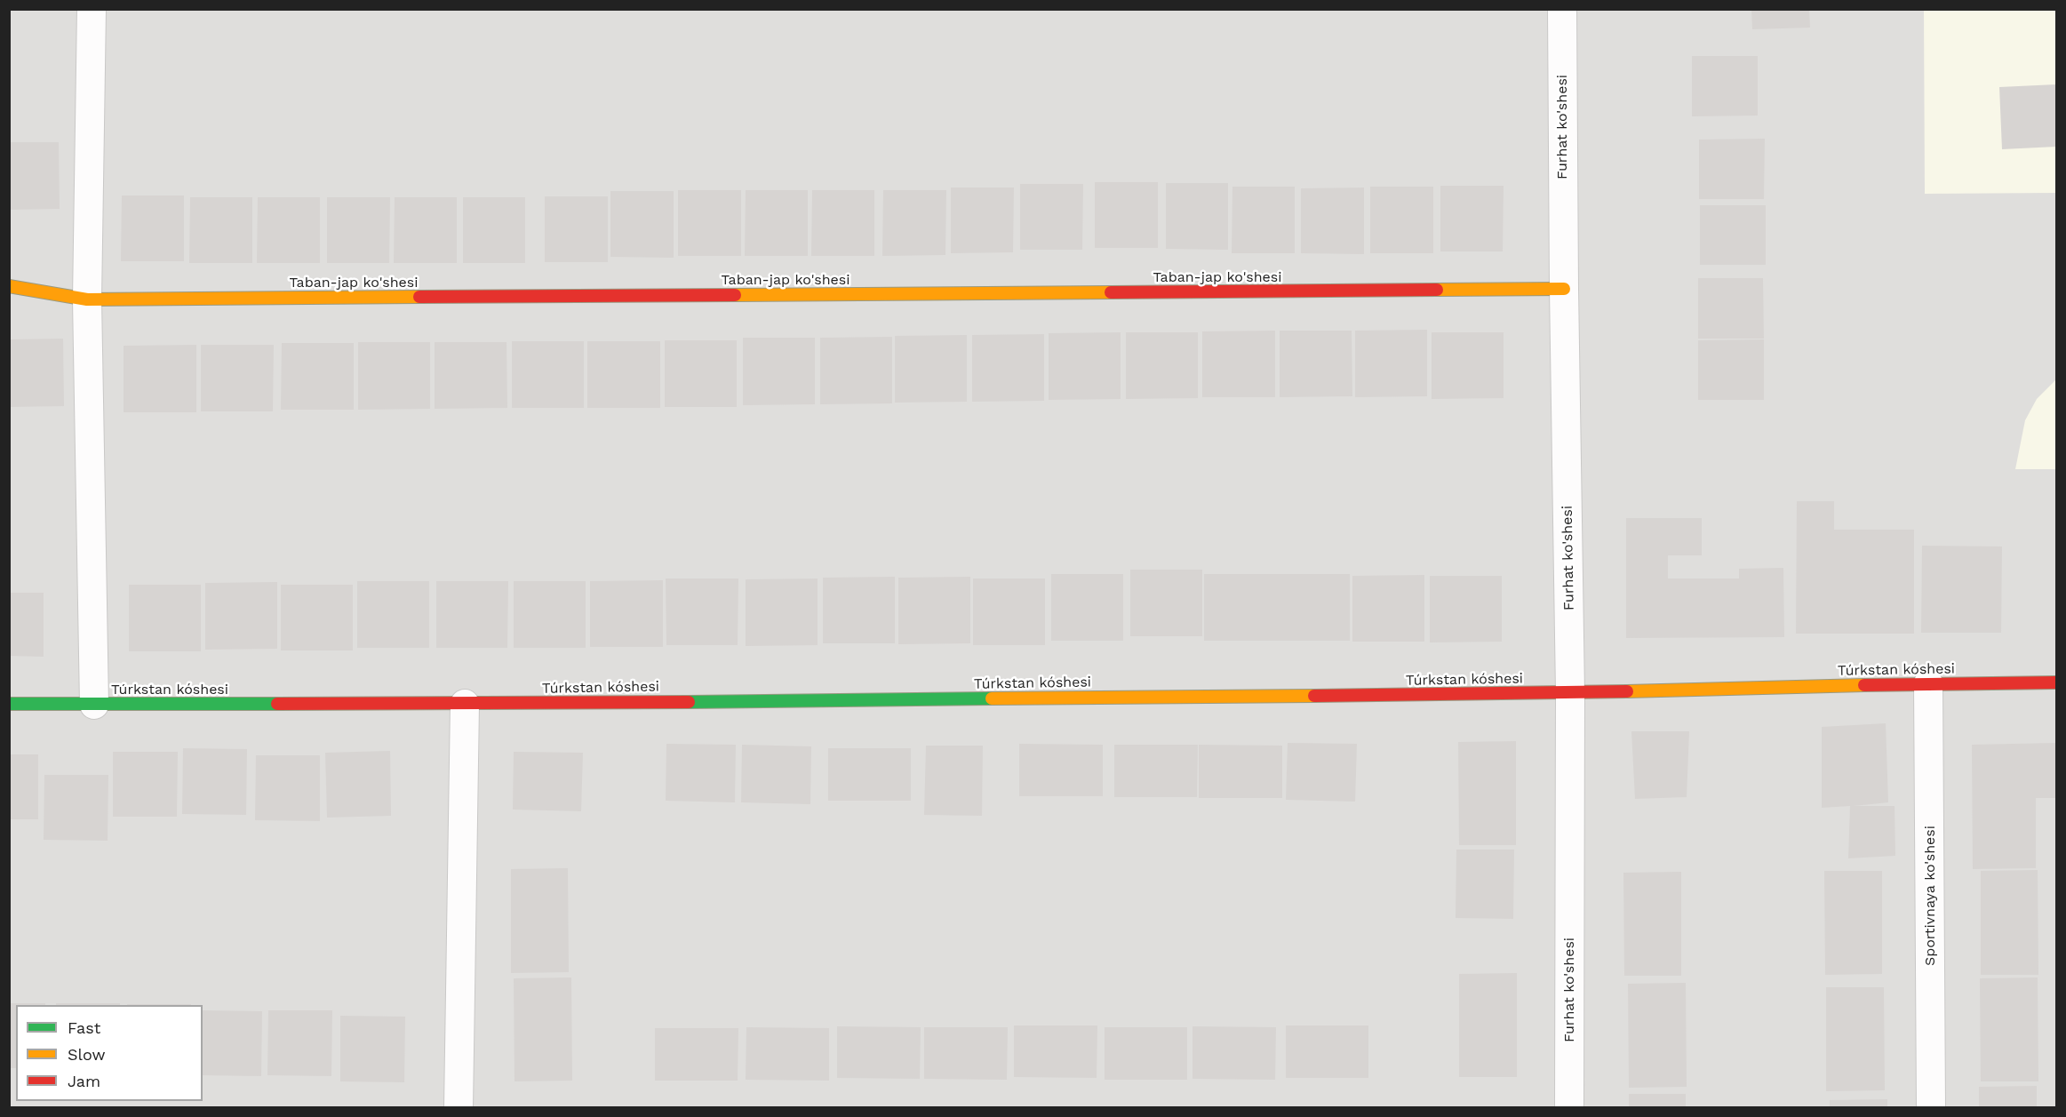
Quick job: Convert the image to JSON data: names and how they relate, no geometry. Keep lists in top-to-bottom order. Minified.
{"streets":{"street":["Furhat ko'shesi","Taban-jap ko'shesi","Túrkstan kóshesi","Sportivnaya ko'shesi"]},"crossings":[["Furhat ko'shesi","Taban-jap ko'shesi"],["Furhat ko'shesi","Túrkstan kóshesi"],["Túrkstan kóshesi","Sportivnaya ko'shesi"]],"legend":["Fast","Slow","Jam"]}
